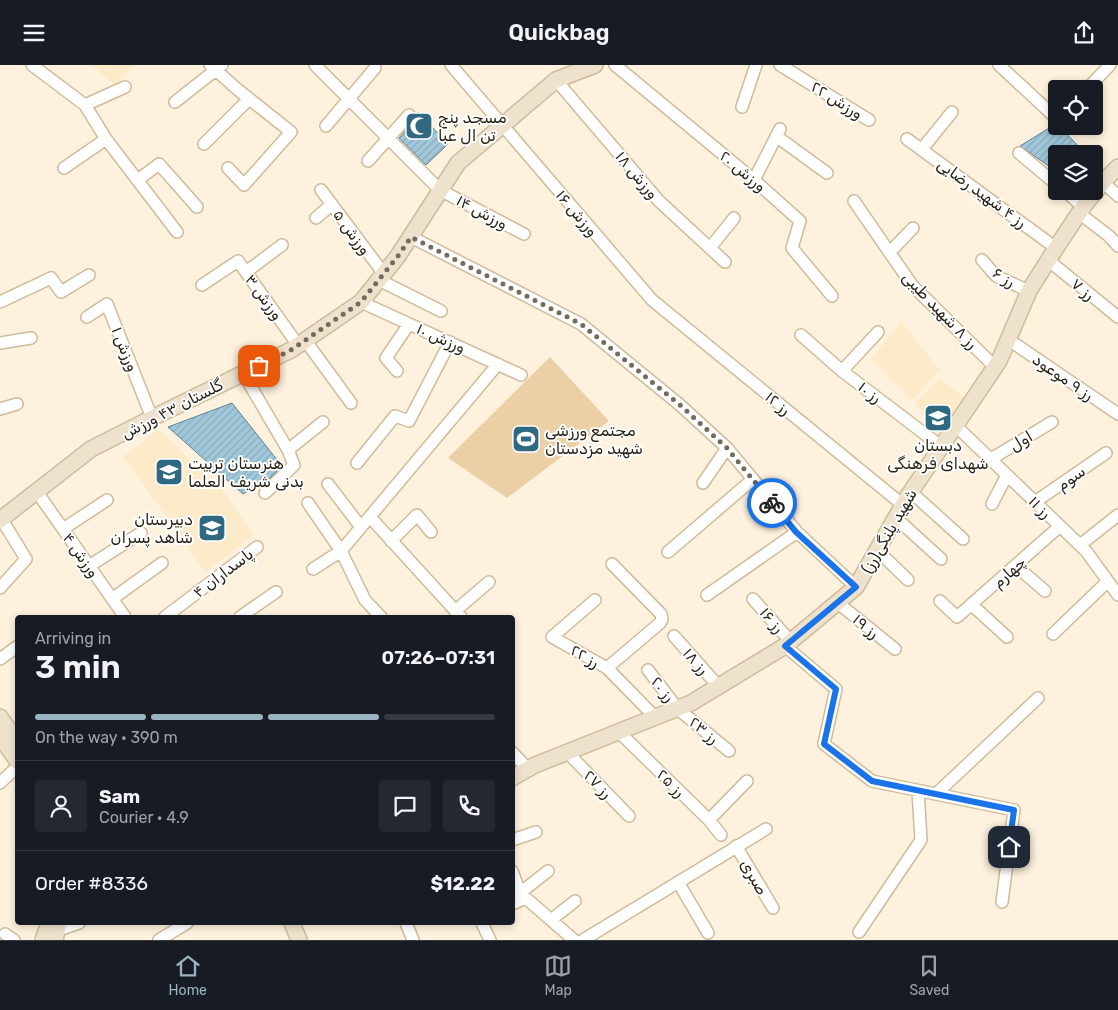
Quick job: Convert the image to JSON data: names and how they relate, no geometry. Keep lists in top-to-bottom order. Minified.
{"streets":{"street":["ورزش ۲۲","ورزش ۲۰","ورزش ۱۸","رز ۴ شهید رضایی","ورزش ۱۴","ورزش ۱۶","ورزش ۵","رز ۶","رز ۷","ورزش ۳","رز ۸ شهید طیبی","ورزش ۱۰","ورزش ۱","رز ۹ موعود","رز ۱۰","رز ۱۲","گلستان ۴۳ ورزش","اول","سوم","رز ۱۱","شهید پلنگی(رز)","ورزش ۴","چهارم","پاسداران ۴","رز ۱۶","رز ۱۹","رز ۲۲","رز ۱۸","رز ۲۰","رز ۲۳","رز ۲۵","رز ۲۷","صبری"]},"crossings":[["ورزش ۱۸","گلستان ۴۳ ورزش"],["رز ۴ شهید رضایی","رز ۷"],["رز ۴ شهید رضایی","شهید پلنگی(رز)"],["ورزش ۱۴","گلستان ۴۳ ورزش"],["ورزش ۱۶","رز ۱۲"],["ورزش ۱۶","گلستان ۴۳ ورزش"],["ورزش ۵","گلستان ۴۳ ورزش"],["رز ۶","شهید پلنگی(رز)"],["رز ۷","شهید پلنگی(رز)"],["ورزش ۳","گلستان ۴۳ ورزش"],["رز ۸ شهید طیبی","شهید پلنگی(رز)"],["ورزش ۱۰","گلستان ۴۳ ورزش"],["ورزش ۱","گلستان ۴۳ ورزش"],["رز ۹ موعود","شهید پلنگی(رز)"],["رز ۱۰","شهید پلنگی(رز)"],["رز ۱۲","شهید پلنگی(رز)"],["گلستان ۴۳ ورزش","ورزش ۴"],["اول","رز ۱۱"],["سوم","رز ۱۱"],["رز ۱۱","شهید پلنگی(رز)"],["رز ۱۱","چهارم"],["شهید پلنگی(رز)","رز ۱۶"],["شهید پلنگی(رز)","رز ۱۹"],["شهید پلنگی(رز)","رز ۲۲"],["شهید پلنگی(رز)","رز ۱۸"],["شهید پلنگی(رز)","رز ۲۰"],["شهید پلنگی(رز)","رز ۲۳"],["شهید پلنگی(رز)","رز ۲۵"],["شهید پلنگی(رز)","رز ۲۷"],["رز ۲۰","رز ۲۳"]],"places":{"mosque":["مسجد پنج تن ال عبا"],"school or university":["دبستان شهدای فرهنگی","هنرستان تربیت بدنی شریف العلما","دبیرستان شاهد پسران"],"sports":["مجتمع ورزشی شهید مزدستان"]},"page":{"header":"Quickbag","heading":["3 min","Arriving in","07:26–07:31"],"panel":["Sam","Courier · 4.9","Order #8336","$12.22"],"bar":"On the way · 390 m","tabs":["Home","Map","Saved"]}}
